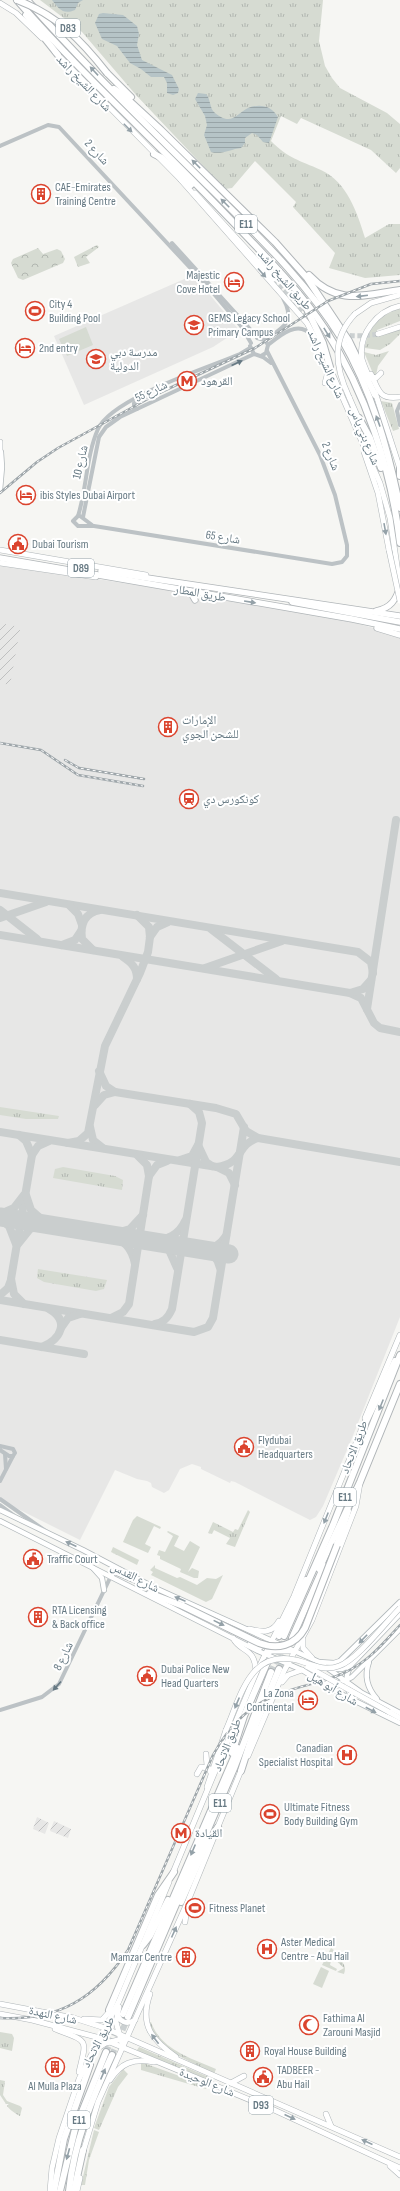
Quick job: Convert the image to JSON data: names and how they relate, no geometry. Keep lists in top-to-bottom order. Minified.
{"streets":{"highway":["D83","E11","طريق الشيخ راشد","D89","طريق المطار","طريق الاتحاد"],"main road":["شارع الشيخ راشد","شارع بني ياس","شارع القدس","شارع أبو هيل","شارع النهدة","شارع الوحيدة","D93"],"street":["شارع 2","شارع 55","شارع 10","شارع 65","شارع 8"]},"crossings":[["D83","طريق الشيخ راشد"],["شارع الشيخ راشد","شارع بني ياس"],["شارع 2","شارع 55"],["شارع 2","شارع 65"],["شارع 55","شارع 10"],["شارع 10","شارع 65"],["طريق الاتحاد","شارع القدس"],["طريق الاتحاد","شارع أبو هيل"],["طريق الاتحاد","شارع النهدة"],["طريق الاتحاد","شارع الوحيدة"],["شارع القدس","شارع 8"],["شارع القدس","شارع أبو هيل"],["شارع النهدة","شارع الوحيدة"]],"one_way":["شارع 8"],"places":{"building":["CAE-Emirates Training Centre","الإمارات للشحن الجوي","RTA Licensing & Back office","Mamzar Centre","Royal House Building","Al Mulla Plaza"],"hotel":["Majestic Cove Hotel","2nd entry","ibis Styles Dubai Airport","La Zona Continental"],"sports":["City 4 Building Pool","Ultimate Fitness Body Building Gym","Fitness Planet"],"school or university":["GEMS Legacy School Primary Campus","مدرسة دبي الدولية"],"metro station":["القرهود","القيادة"],"public building":["Dubai Tourism","Flydubai Headquarters","Traffic Court","Dubai Police New Head Quarters","TADBEER - Abu Hail"],"station":["كونكورس دي"],"hospital":["Canadian Specialist Hospital","Aster Medical Centre - Abu Hail"],"mosque":["Fathima Al Zarouni Masjid"]}}
